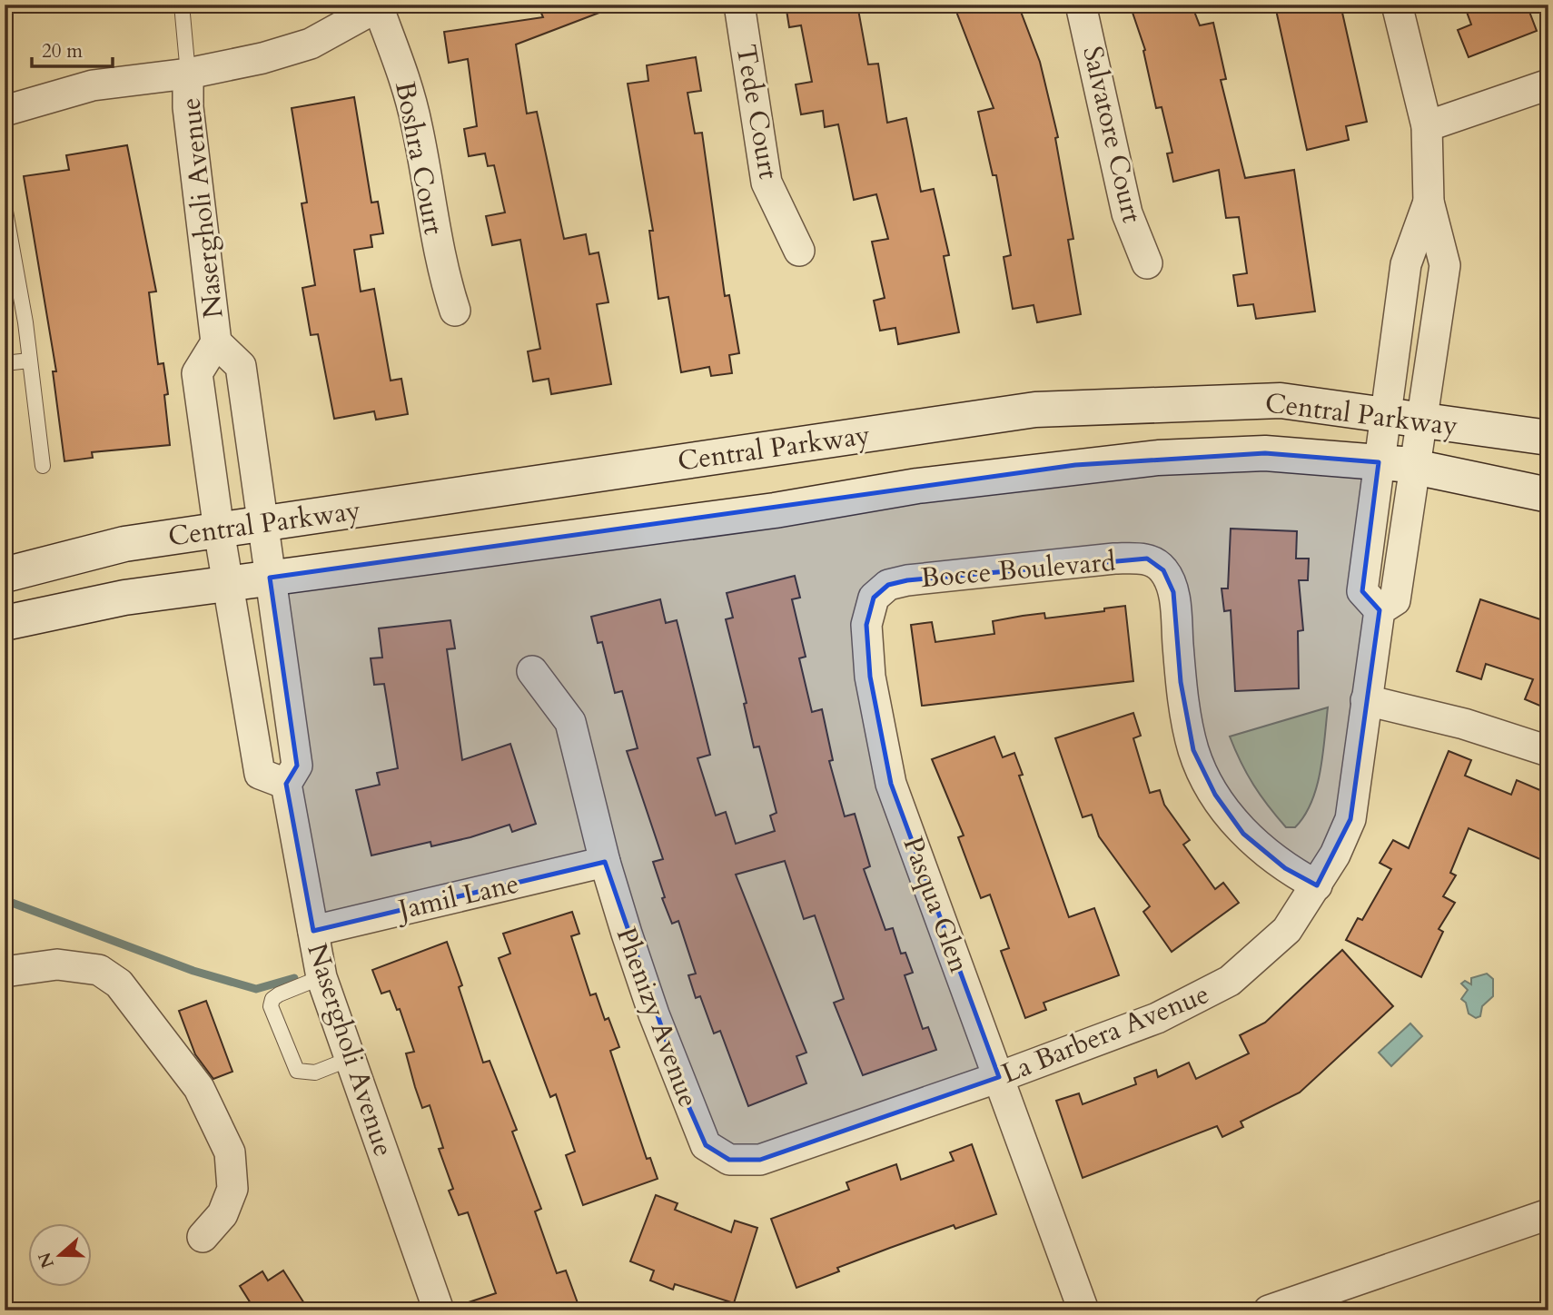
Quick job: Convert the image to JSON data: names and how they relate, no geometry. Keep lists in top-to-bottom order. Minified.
{"streets":{"main road":["Central Parkway"],"street":["Tede Court","Salvatore Court","Boshra Court","Nasergholi Avenue","Bocce Boulevard","Jamil Lane","Pasqua Glen","Phenizy Avenue","La Barbera Avenue"]},"crossings":[["Nasergholi Avenue","Central Parkway"],["Nasergholi Avenue","Jamil Lane"],["Central Parkway","La Barbera Avenue"],["Bocce Boulevard","Pasqua Glen"],["Bocce Boulevard","La Barbera Avenue"],["Jamil Lane","Phenizy Avenue"],["Pasqua Glen","La Barbera Avenue"],["Phenizy Avenue","La Barbera Avenue"]],"scale_bar":"20 m","north":"left"}
